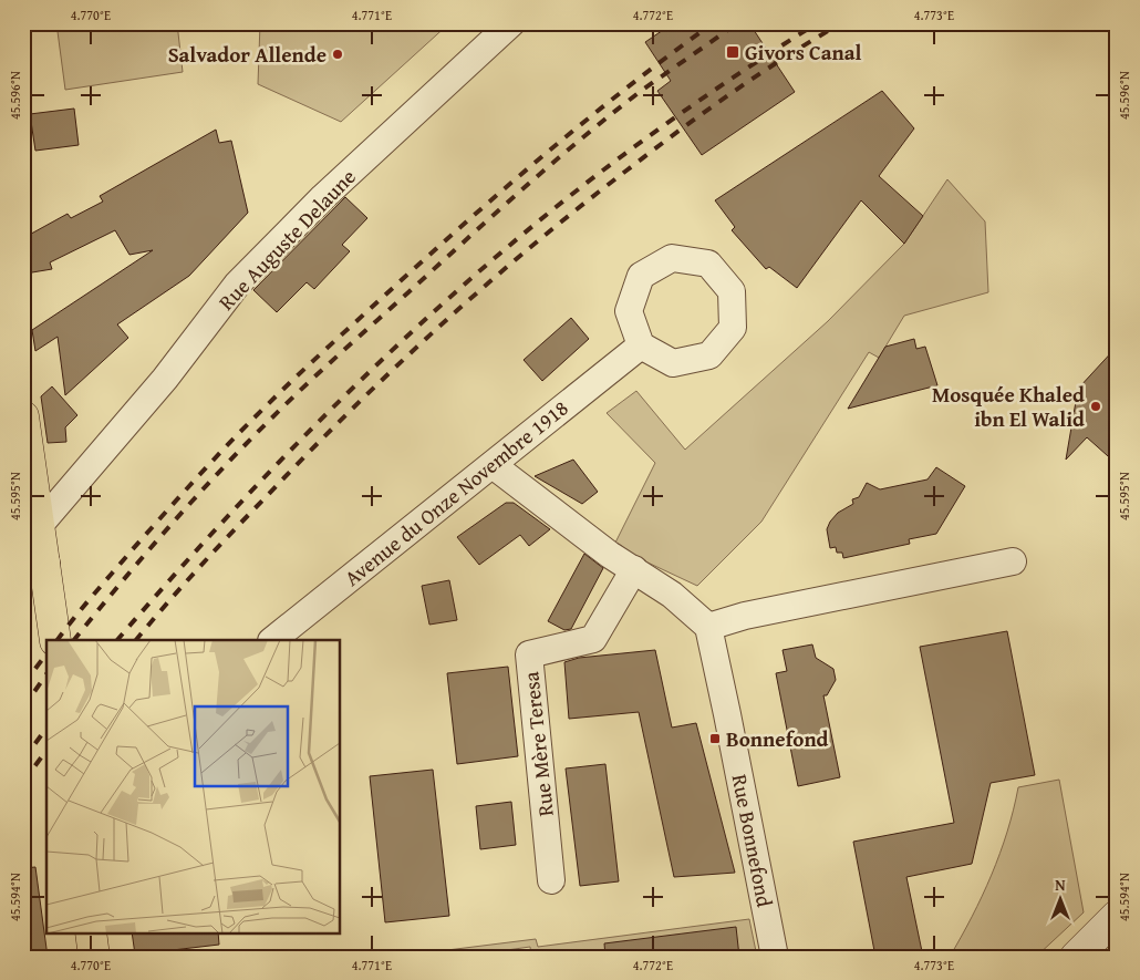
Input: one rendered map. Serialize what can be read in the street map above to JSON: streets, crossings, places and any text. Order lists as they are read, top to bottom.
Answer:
{
  "streets": {
    "street": [
      "Rue Auguste Delaune",
      "Avenue du Onze Novembre 1918",
      "Rue Mère Teresa",
      "Rue Bonnefond"
    ]
  },
  "places": {
    "transit": ["Givors Canal", "Bonnefond"],
    "other": ["Salvador Allende", "Mosquée Khaled ibn El Walid"]
  },
  "north": "top",
  "coordinates": [
    "4.770°E",
    "4.771°E",
    "4.772°E",
    "4.773°E",
    "45.596°N",
    "45.595°N",
    "45.594°N"
  ]
}
